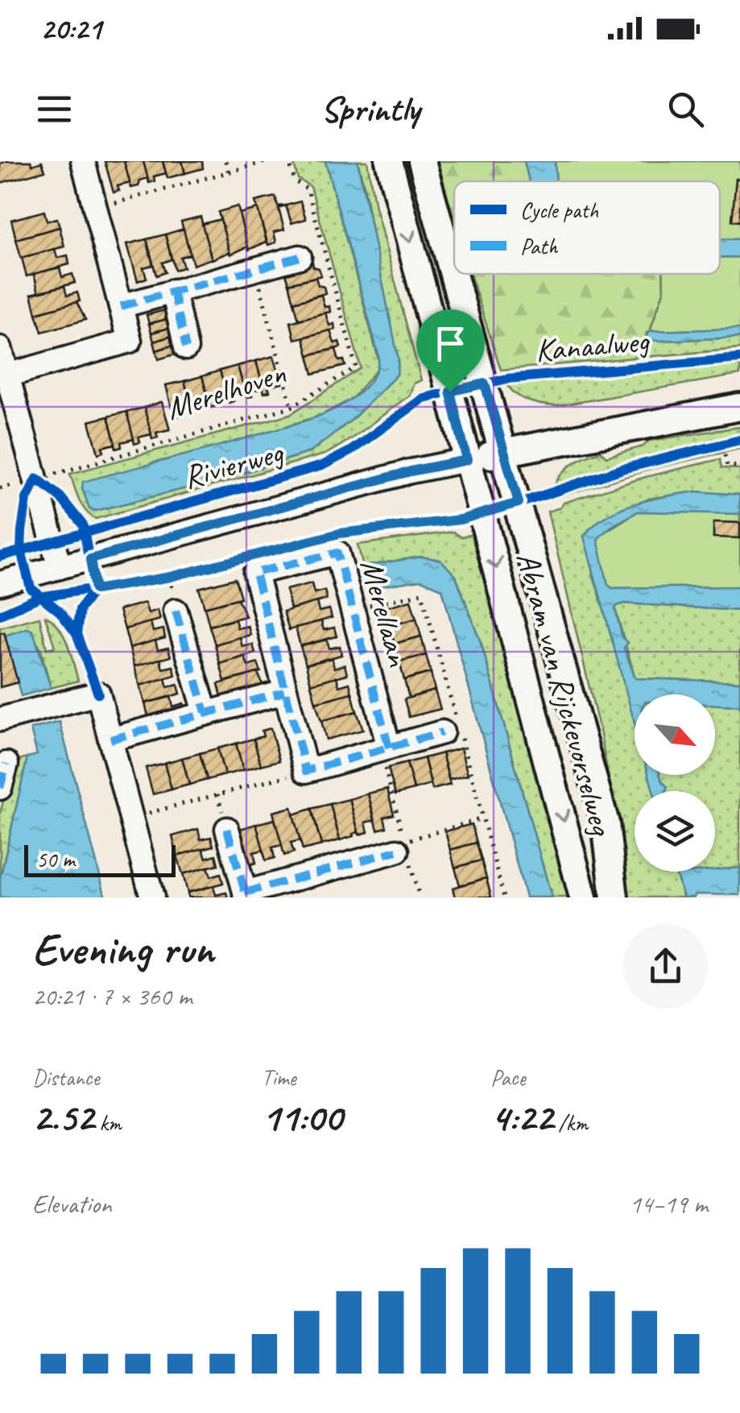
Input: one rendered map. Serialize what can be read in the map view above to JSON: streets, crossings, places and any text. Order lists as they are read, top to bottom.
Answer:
{
  "streets": {
    "main road": ["Abram van Rijckevorselweg"],
    "street": ["Merelhoven", "Rivierweg", "Merellaan"],
    "cycle path": ["Kanaalweg"]
  },
  "crossings": [
    ["Rivierweg", "Abram van Rijckevorselweg"]
  ],
  "legend": ["Cycle path", "Path"],
  "scale_bar": "50 m",
  "north": "bottom right",
  "page": {
    "status": "20:21",
    "header": "Sprintly",
    "scale": "50 m",
    "heading": ["Evening run", "20:21 · 7 × 360 m"],
    "stats": [
      ["Distance", "2.52 km"],
      ["Time", "11:00"],
      ["Pace", "4:22 /km"]
    ],
    "chart": ["Elevation", "14–19 m"]
  }
}
